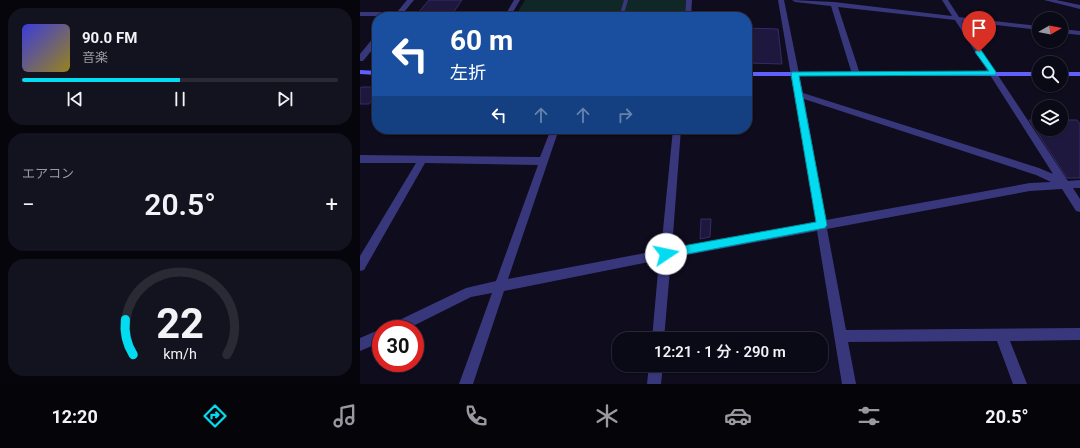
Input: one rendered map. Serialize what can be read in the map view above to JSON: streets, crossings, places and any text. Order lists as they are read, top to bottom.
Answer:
{
  "north": "right",
  "page": {
    "turn": ["60 m", "左折"],
    "song": ["90.0 FM", "音楽"],
    "tile": "エアコン",
    "heat": ["−", "20.5°", "+"],
    "limit": "30",
    "trip": "12:21 · 1 分 · 290 m",
    "tabs": ["12:20", "20.5°"],
    "gauge": ["22", "km/h"]
  }
}
